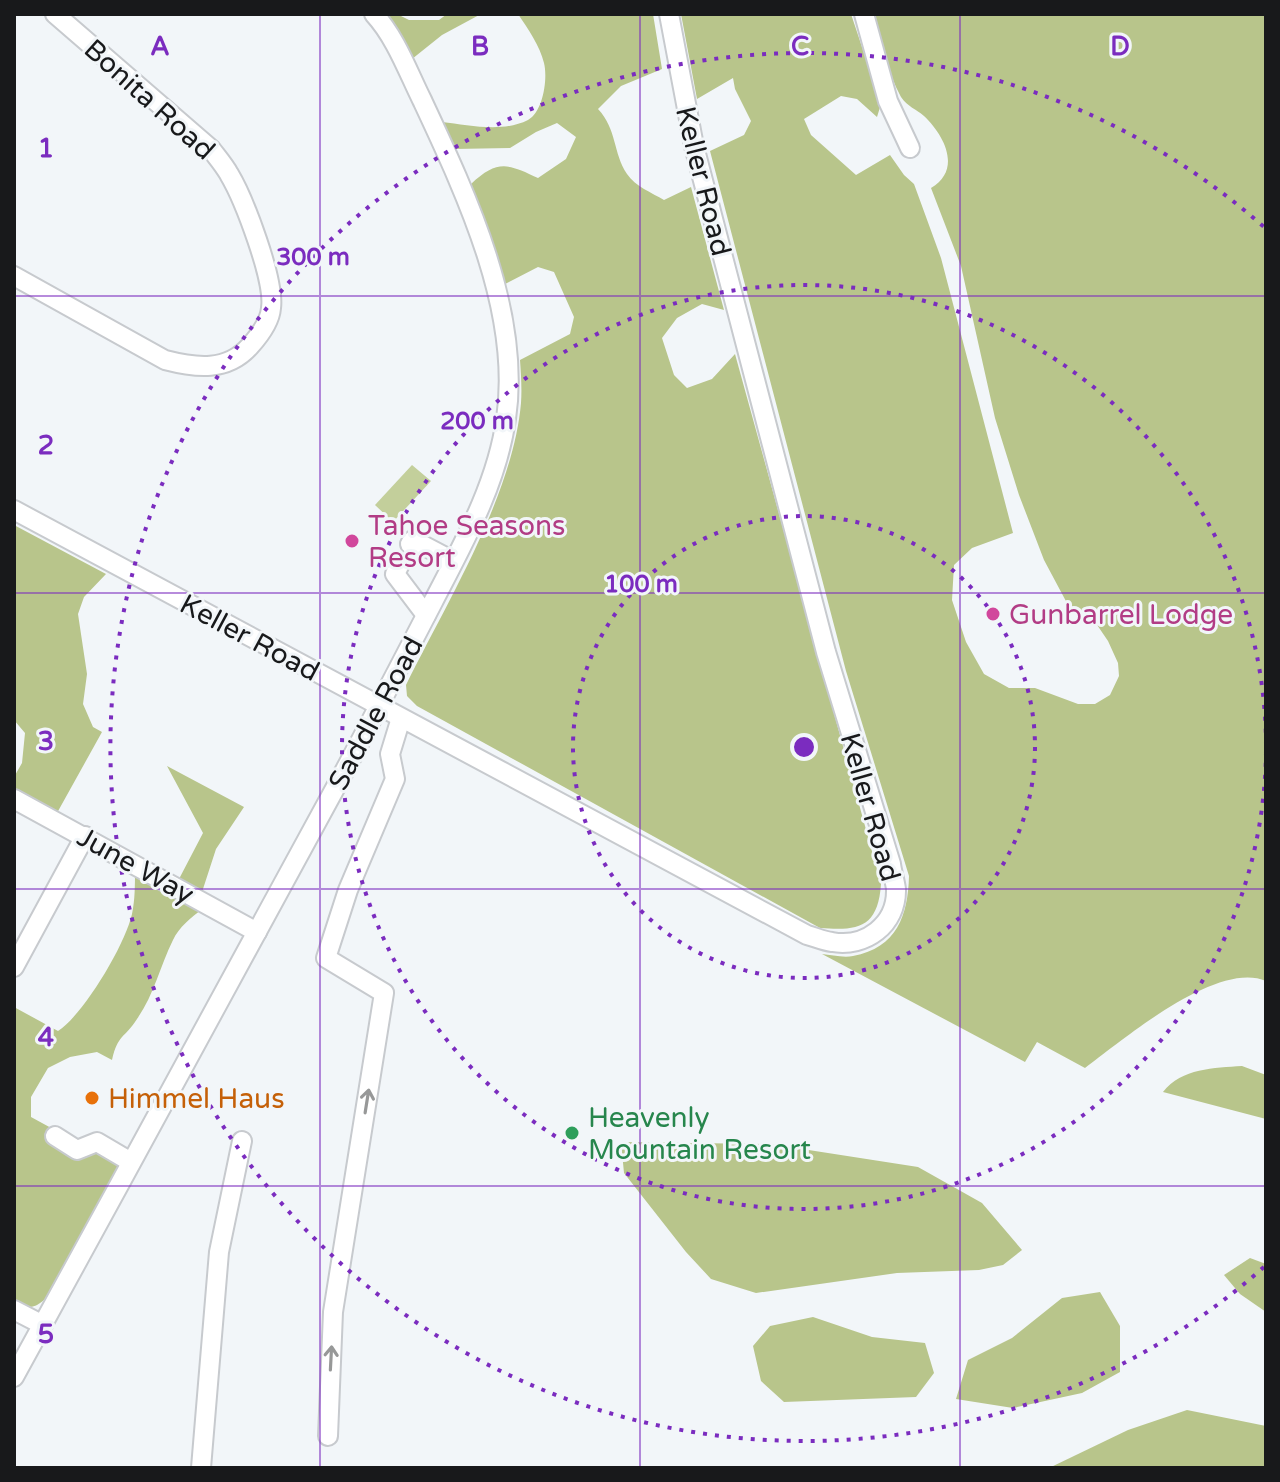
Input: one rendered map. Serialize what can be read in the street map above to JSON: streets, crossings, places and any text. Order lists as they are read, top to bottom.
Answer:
{
  "streets": {
    "street": [
      "Bonita Road",
      "Keller Road",
      "Saddle Road",
      "June Way"
    ]
  },
  "crossings": [
    ["Keller Road", "Saddle Road"],
    ["Saddle Road", "June Way"]
  ],
  "places": [
    "Tahoe Seasons Resort",
    "Gunbarrel Lodge",
    "Himmel Haus",
    "Heavenly Mountain Resort"
  ],
  "grid": {
    "columns": [
      "A",
      "B",
      "C",
      "D"
    ],
    "rows": [
      "1",
      "2",
      "3",
      "4",
      "5"
    ]
  },
  "rings": ["300 m", "200 m", "100 m"]
}
